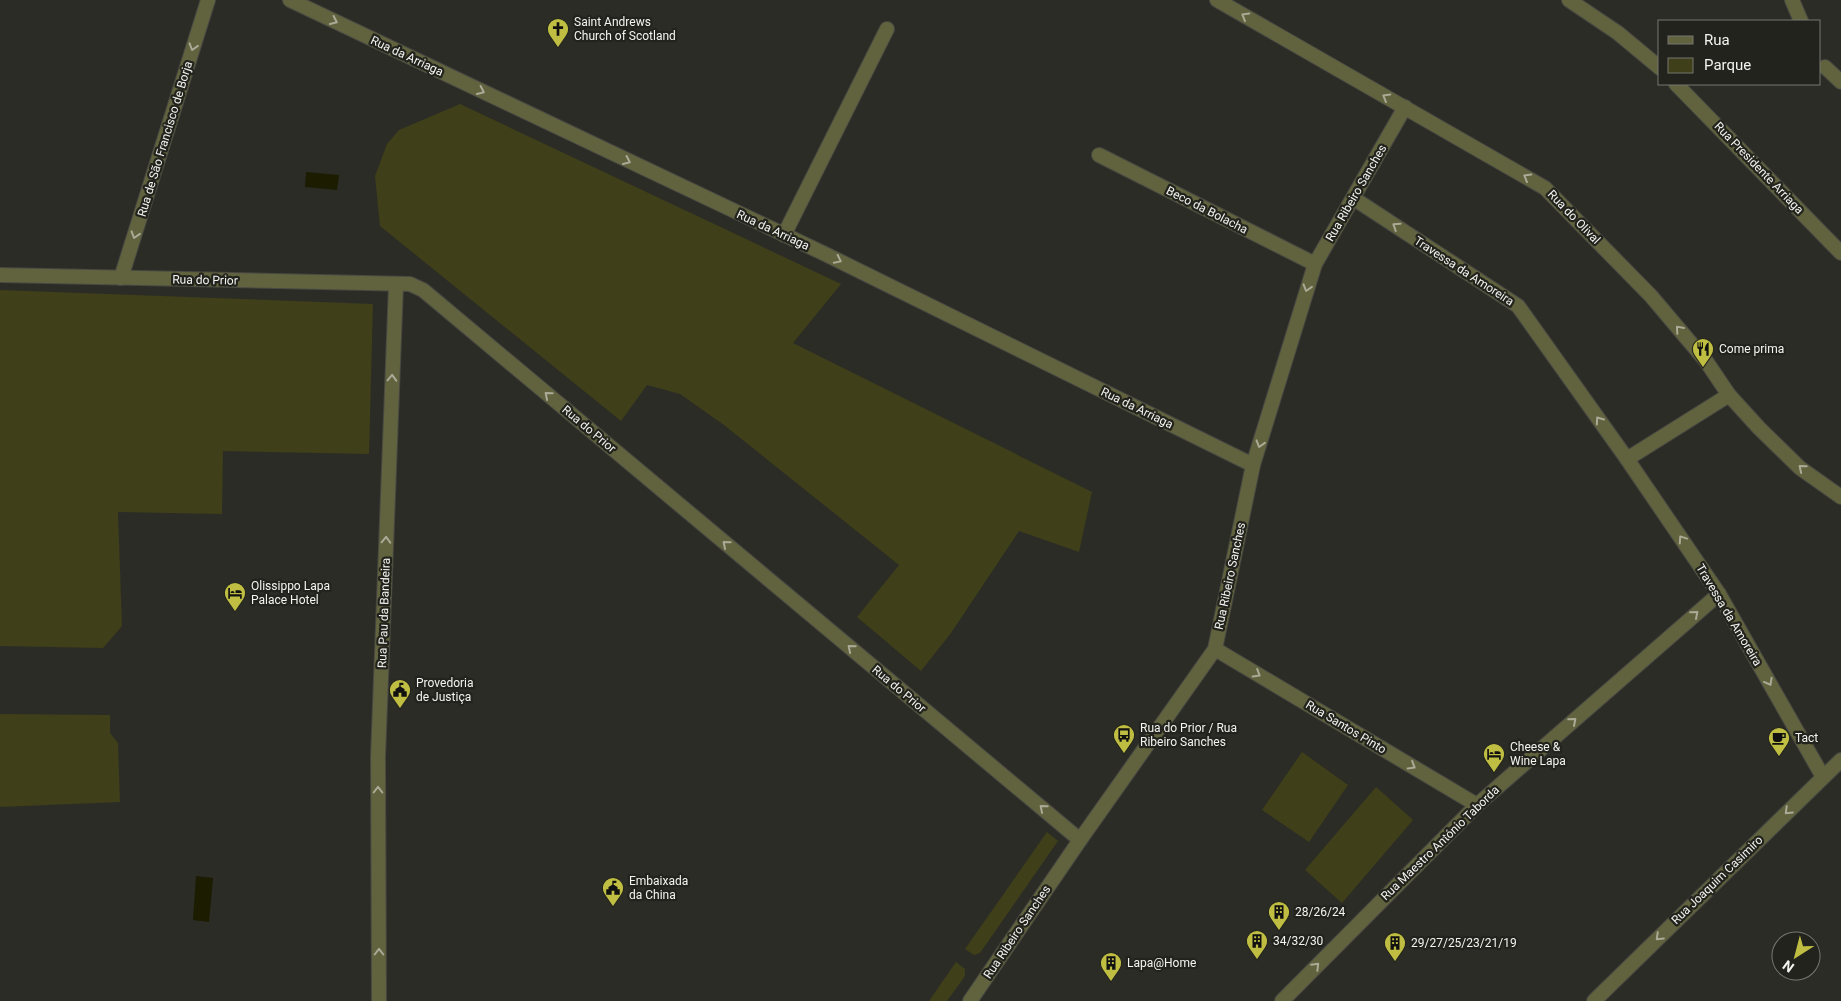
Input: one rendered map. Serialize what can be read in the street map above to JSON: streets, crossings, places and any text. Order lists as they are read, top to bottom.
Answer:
{
  "streets": {
    "street": [
      "Rua da Arriaga",
      "Rua de São Francisco de Borja",
      "Rua Presidente Arriaga",
      "Rua Ribeiro Sanches",
      "Beco da Bolacha",
      "Rua do Olival",
      "Travessa da Amoreira",
      "Rua do Prior",
      "Rua Pau da Bandeira",
      "Rua Santos Pinto",
      "Rua Maestro António Taborda",
      "Rua Joaquim Casimiro"
    ]
  },
  "crossings": [
    ["Rua da Arriaga", "Rua Ribeiro Sanches"],
    ["Rua de São Francisco de Borja", "Rua do Prior"],
    ["Rua Ribeiro Sanches", "Beco da Bolacha"],
    ["Rua Ribeiro Sanches", "Rua do Olival"],
    ["Rua Ribeiro Sanches", "Travessa da Amoreira"],
    ["Rua Ribeiro Sanches", "Rua do Prior"],
    ["Rua Ribeiro Sanches", "Rua Santos Pinto"],
    ["Travessa da Amoreira", "Rua Maestro António Taborda"],
    ["Travessa da Amoreira", "Rua Joaquim Casimiro"],
    ["Rua do Prior", "Rua Pau da Bandeira"],
    ["Rua Santos Pinto", "Rua Maestro António Taborda"]
  ],
  "one_way": [
    "Rua da Arriaga",
    "Rua de São Francisco de Borja",
    "Rua do Olival",
    "Rua do Prior",
    "Rua Pau da Bandeira",
    "Rua Santos Pinto",
    "Rua Maestro António Taborda",
    "Rua Joaquim Casimiro"
  ],
  "places": {
    "church": ["Saint Andrews Church of Scotland"],
    "restaurant": ["Come prima"],
    "hotel": ["Olissippo Lapa Palace Hotel", "Cheese & Wine Lapa"],
    "public building": ["Provedoria de Justiça", "Embaixada da China"],
    "bus stop": ["Rua do Prior / Rua Ribeiro Sanches"],
    "cafe": ["Tact"],
    "building": [
      "28/26/24",
      "34/32/30",
      "29/27/25/23/21/19",
      "Lapa@Home"
    ]
  },
  "legend": ["Rua", "Parque"],
  "north": "bottom left"
}
